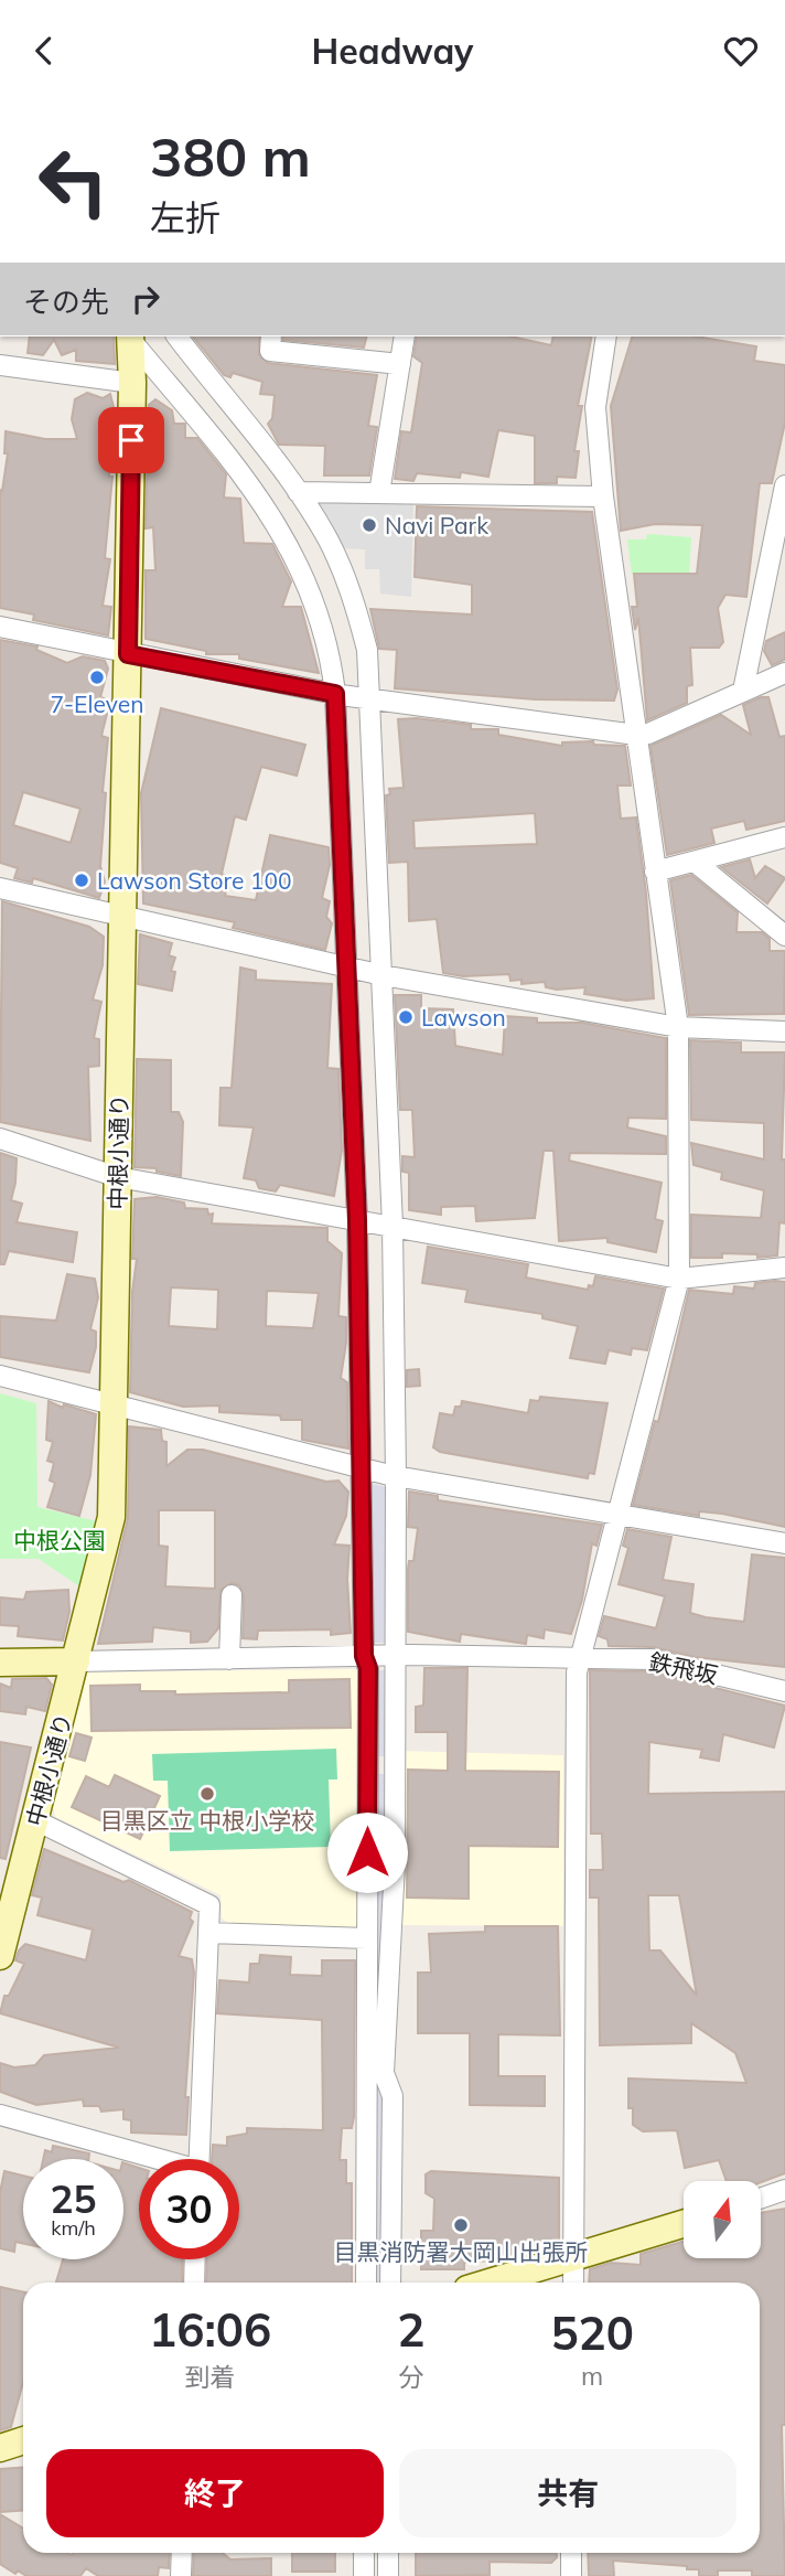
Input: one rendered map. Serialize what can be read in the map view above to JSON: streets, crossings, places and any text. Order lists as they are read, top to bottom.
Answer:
{
  "streets": {
    "street": ["中根小通り", "鉄飛坂"]
  },
  "crossings": [
    ["中根小通り", "鉄飛坂"]
  ],
  "parks": ["中根公園"],
  "places": [
    "Navi Park",
    "7-Eleven",
    "Lawson Store 100",
    "Lawson",
    "目黒区立 中根小学校",
    "目黒消防署大岡山出張所"
  ],
  "north": "top",
  "page": {
    "header": "Headway",
    "turn": ["380 m", "左折"],
    "then": "その先",
    "speed": "25 km/h",
    "limit": "30",
    "eta": [
      "16:06",
      "到着",
      "2",
      "分",
      "520",
      "m"
    ],
    "buttons": ["終了", "共有"]
  }
}
